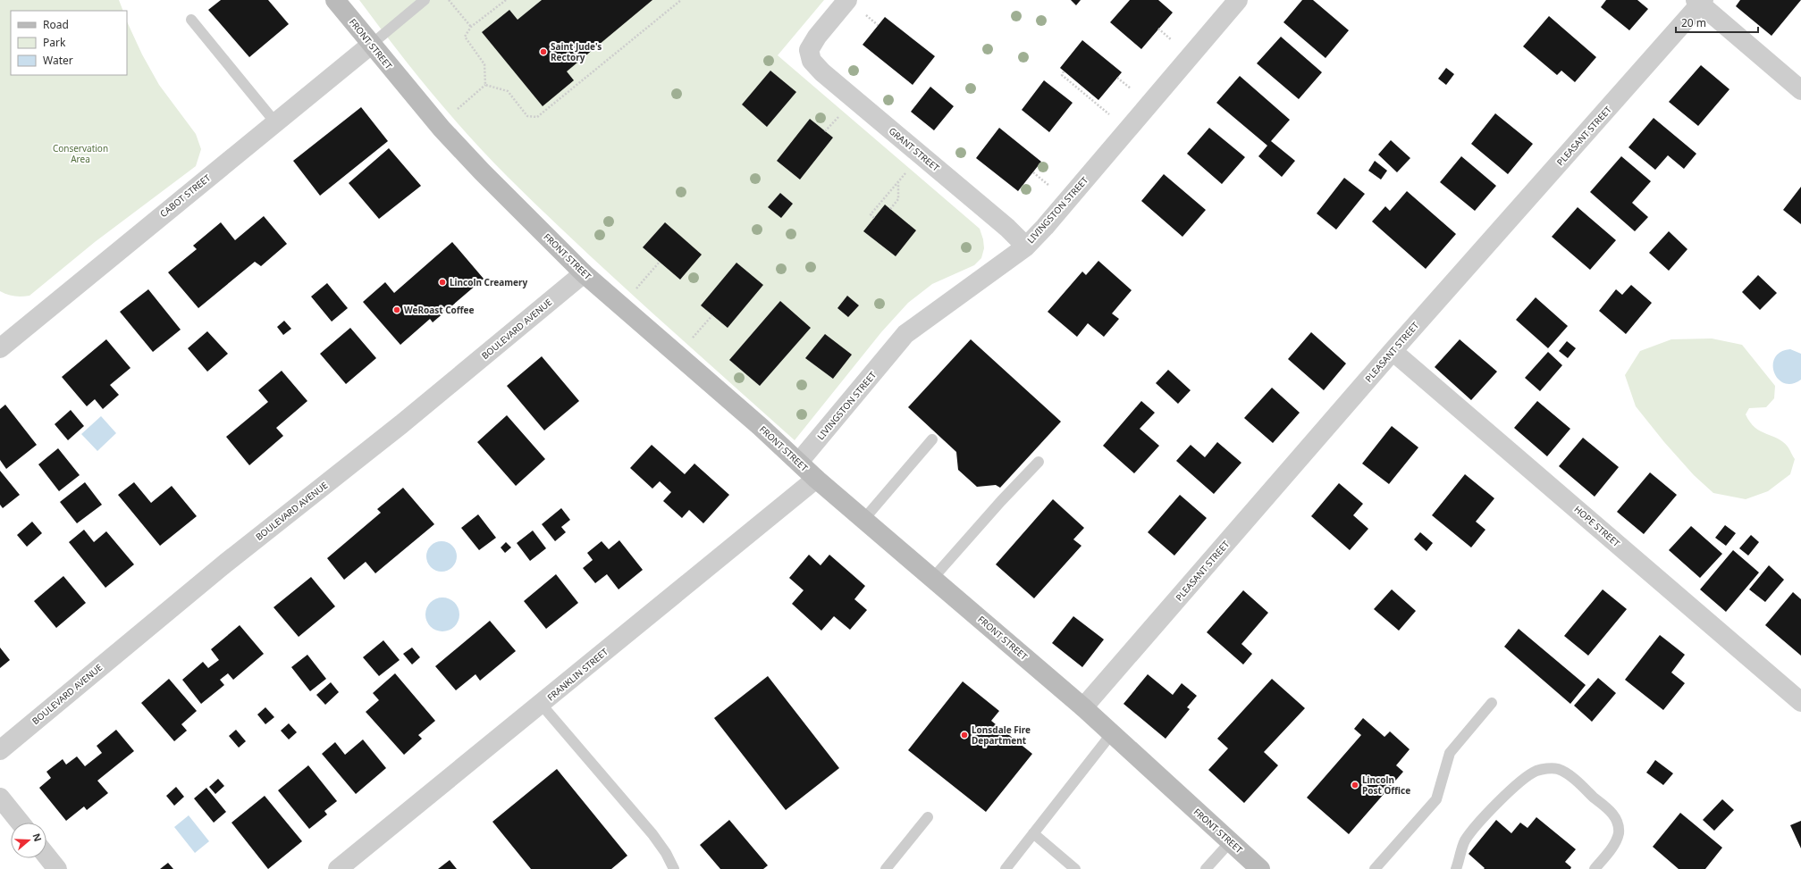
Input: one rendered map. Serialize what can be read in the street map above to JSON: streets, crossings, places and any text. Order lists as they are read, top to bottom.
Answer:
{
  "streets": {
    "main road": ["FRONT STREET"],
    "street": [
      "PLEASANT STREET",
      "GRANT STREET",
      "CABOT STREET",
      "LIVINGSTON STREET",
      "BOULEVARD AVENUE",
      "HOPE STREET",
      "FRANKLIN STREET"
    ]
  },
  "crossings": [
    ["FRONT STREET", "PLEASANT STREET"],
    ["FRONT STREET", "CABOT STREET"],
    ["FRONT STREET", "LIVINGSTON STREET"],
    ["FRONT STREET", "BOULEVARD AVENUE"],
    ["FRONT STREET", "FRANKLIN STREET"],
    ["PLEASANT STREET", "HOPE STREET"],
    ["GRANT STREET", "LIVINGSTON STREET"]
  ],
  "parks": ["Conservation Area"],
  "places": [
    "Saint Jude's Rectory",
    "Lincoln Creamery",
    "WeRoast Coffee",
    "Lonsdale Fire Department",
    "Lincoln Post Office"
  ],
  "legend": ["Road", "Park", "Water"],
  "scale_bar": "20 m",
  "north": "right"
}
